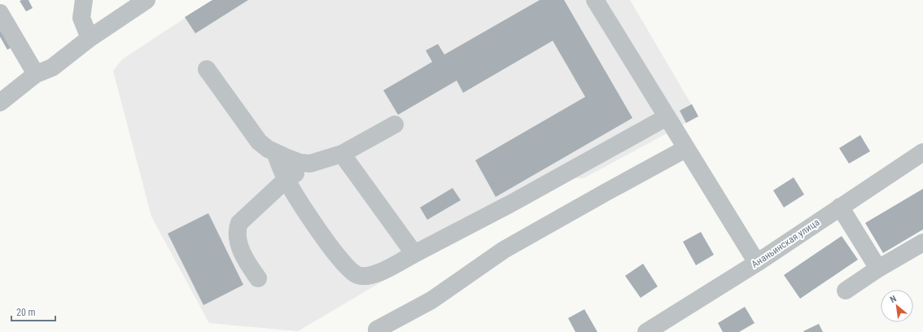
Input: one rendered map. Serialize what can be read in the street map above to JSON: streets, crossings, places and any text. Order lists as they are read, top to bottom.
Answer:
{
  "streets": {
    "street": ["Ананьинская улица"]
  },
  "scale_bar": "20 m",
  "north": "top left"
}
